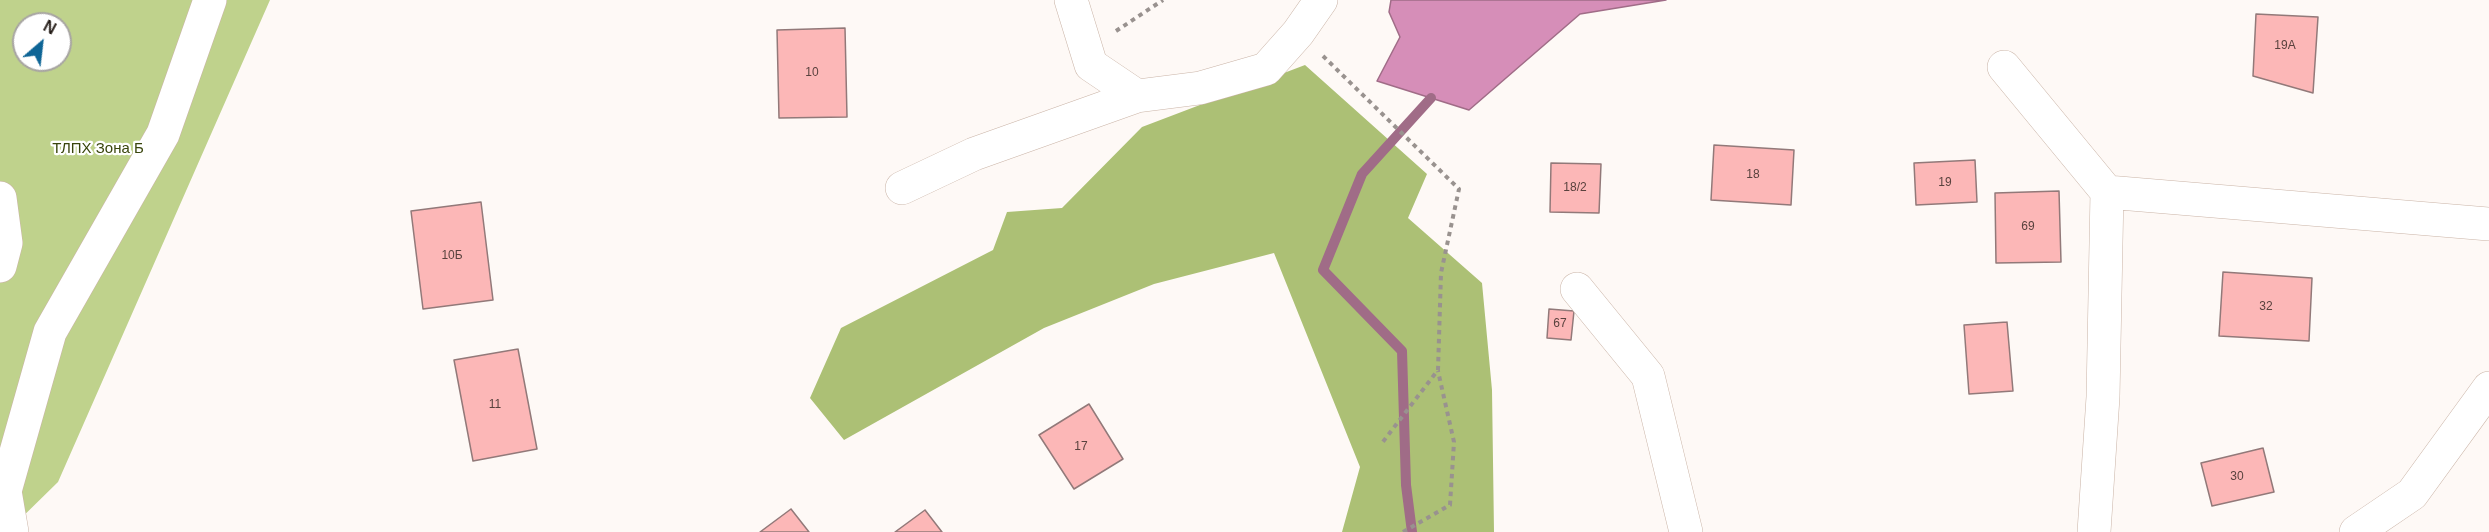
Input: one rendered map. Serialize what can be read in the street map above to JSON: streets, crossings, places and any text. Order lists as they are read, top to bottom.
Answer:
{
  "parks": ["ТЛПХ Зона Б"],
  "house_numbers": [
    "19А",
    "10",
    "18",
    "19",
    "18/2",
    "69",
    "10Б",
    "32",
    "67",
    "11",
    "17",
    "30"
  ],
  "north": "top right"
}
